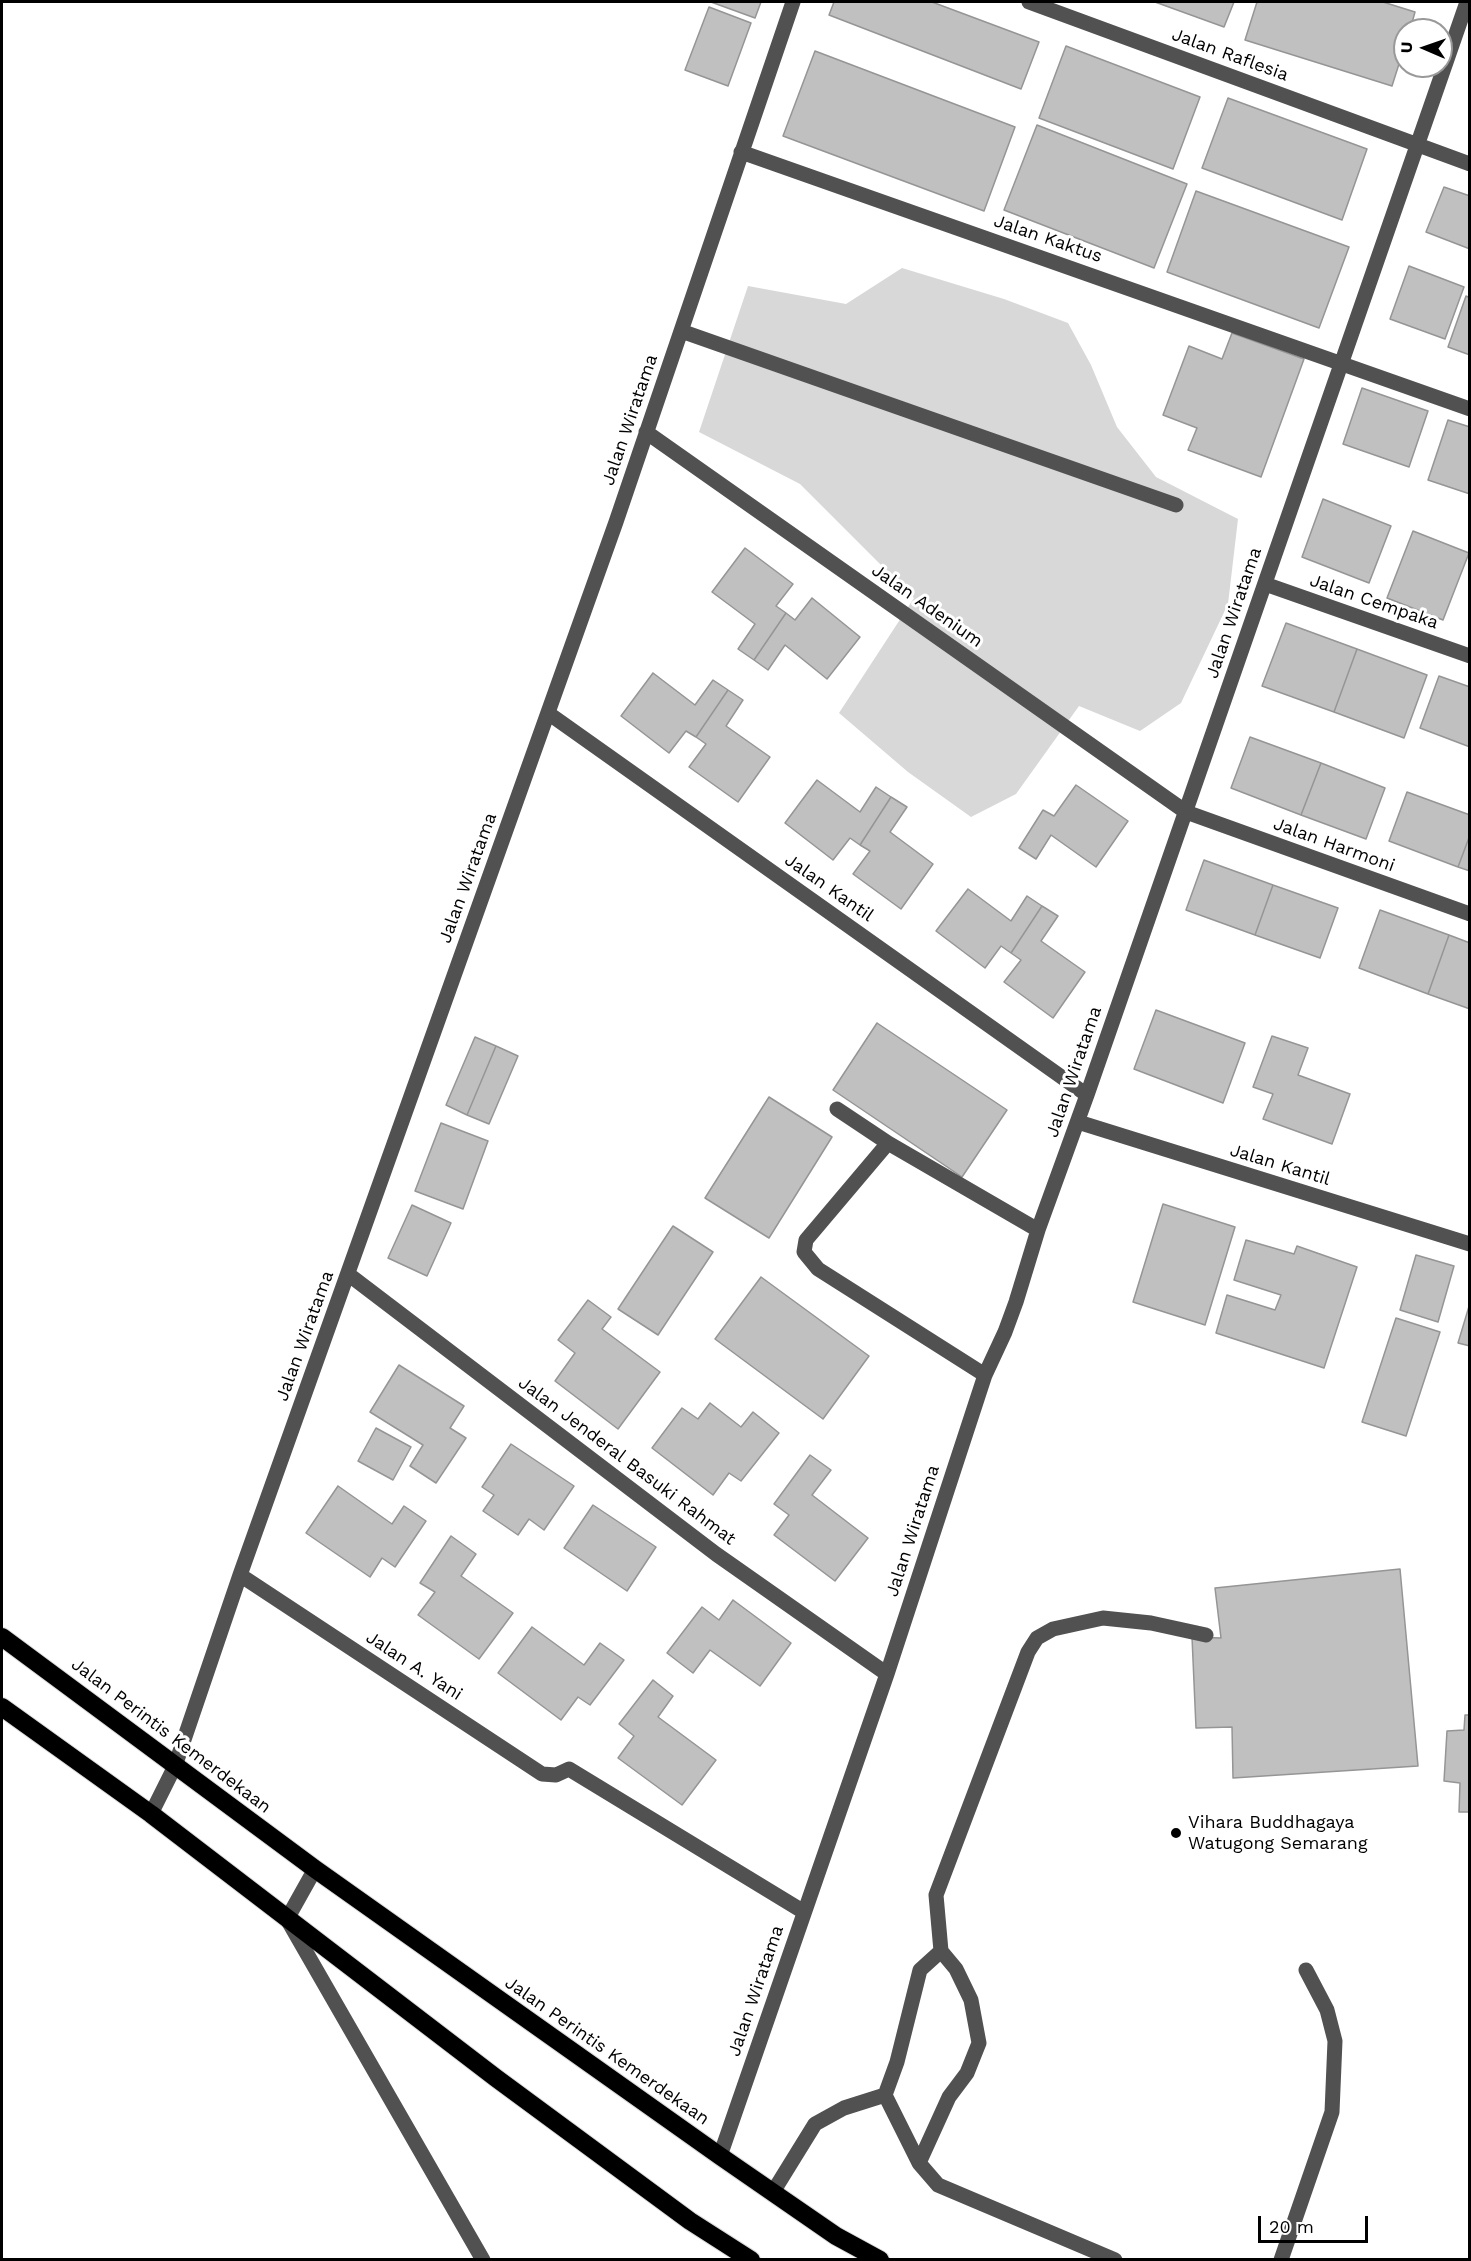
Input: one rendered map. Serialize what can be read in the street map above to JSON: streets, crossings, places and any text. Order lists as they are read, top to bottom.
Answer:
{
  "streets": {
    "highway": ["Jalan Perintis Kemerdekaan"],
    "street": [
      "Jalan Raflesia",
      "Jalan Kaktus",
      "Jalan Wiratama",
      "Jalan Cempaka",
      "Jalan Adenium",
      "Jalan Harmoni",
      "Jalan Kantil",
      "Jalan Jenderal Basuki Rahmat",
      "Jalan A. Yani"
    ]
  },
  "crossings": [
    ["Jalan Raflesia", "Jalan Wiratama"],
    ["Jalan Kaktus", "Jalan Wiratama"],
    ["Jalan Wiratama", "Jalan Cempaka"],
    ["Jalan Wiratama", "Jalan Adenium"],
    ["Jalan Wiratama", "Jalan Harmoni"],
    ["Jalan Wiratama", "Jalan Kantil"],
    ["Jalan Wiratama", "Jalan Jenderal Basuki Rahmat"],
    ["Jalan Wiratama", "Jalan A. Yani"],
    ["Jalan Wiratama", "Jalan Perintis Kemerdekaan"],
    ["Jalan Adenium", "Jalan Harmoni"]
  ],
  "places": ["Vihara Buddhagaya Watugong Semarang"],
  "scale_bar": "20 m",
  "north": "left"
}
